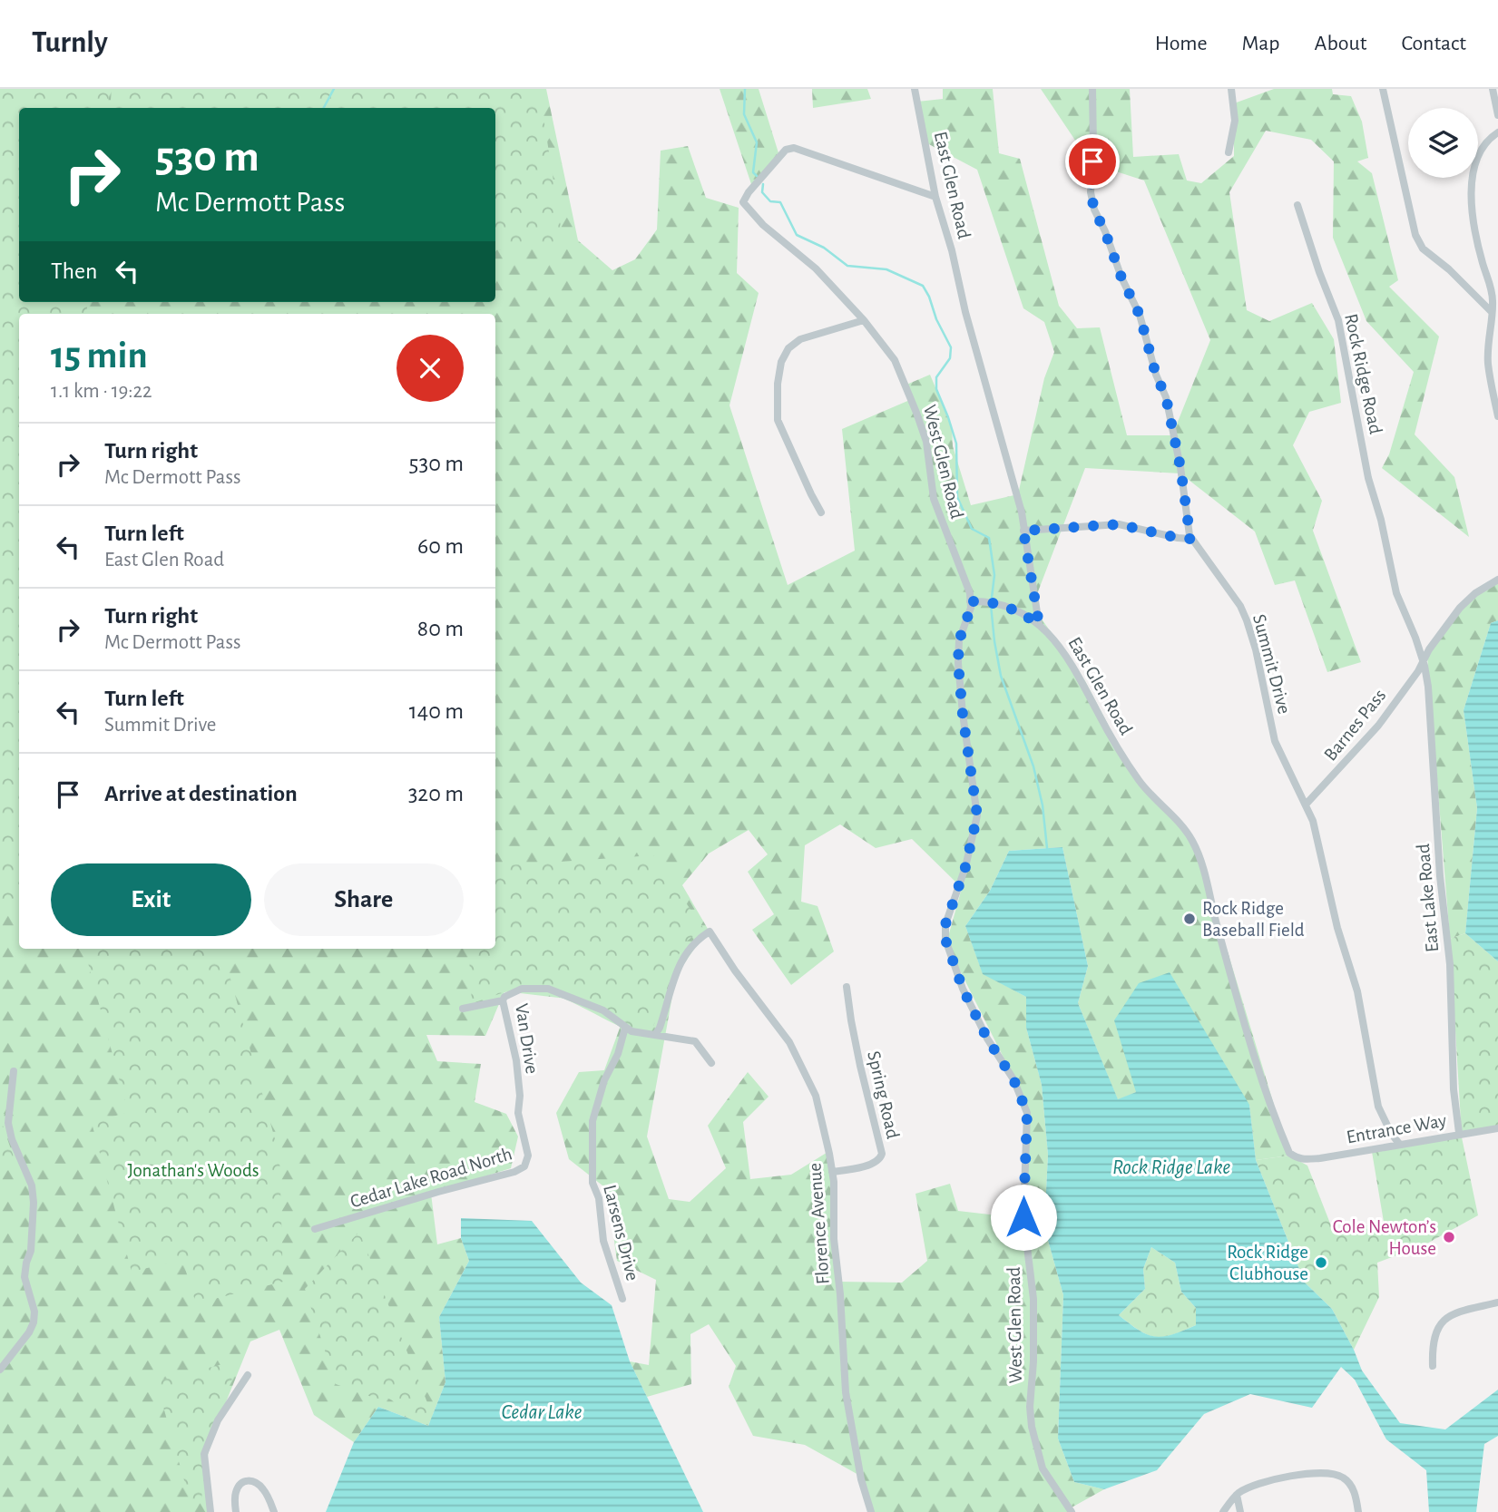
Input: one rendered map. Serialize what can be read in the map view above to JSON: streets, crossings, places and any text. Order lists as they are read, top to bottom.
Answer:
{
  "streets": {
    "street": [
      "East Glen Road",
      "Rock Ridge Road",
      "West Glen Road",
      "Summit Drive",
      "Barnes Pass",
      "East Lake Road",
      "Van Drive",
      "Spring Road",
      "Entrance Way",
      "Cedar Lake Road North",
      "Florence Avenue",
      "Larsens Drive"
    ]
  },
  "crossings": [
    ["East Glen Road", "West Glen Road"],
    ["East Glen Road", "Entrance Way"],
    ["Rock Ridge Road", "Barnes Pass"],
    ["Rock Ridge Road", "East Lake Road"],
    ["Summit Drive", "Barnes Pass"],
    ["Summit Drive", "Entrance Way"],
    ["Barnes Pass", "East Lake Road"],
    ["East Lake Road", "Entrance Way"],
    ["Van Drive", "Cedar Lake Road North"],
    ["Van Drive", "Florence Avenue"],
    ["Van Drive", "Larsens Drive"],
    ["Spring Road", "Florence Avenue"]
  ],
  "water": ["Rock Ridge Lake", "Cedar Lake"],
  "parks": ["Jonathan's Woods"],
  "places": ["Rock Ridge Baseball Field", "Cole Newton’s House", "Rock Ridge Clubhouse"],
  "page": {
    "header": "Turnly",
    "nav": [
      "Home",
      "Map",
      "About",
      "Contact"
    ],
    "turn": ["530 m", "Mc Dermott Pass"],
    "then": "Then",
    "heading": ["15 min", "1.1 km · 19:22"],
    "list": [
      {
        "name": "Turn right",
        "note": "Mc Dermott Pass",
        "value": "530 m"
      },
      {
        "name": "Turn left",
        "note": "East Glen Road",
        "value": "60 m"
      },
      {
        "name": "Turn right",
        "note": "Mc Dermott Pass",
        "value": "80 m"
      },
      {
        "name": "Turn left",
        "note": "Summit Drive",
        "value": "140 m"
      },
      {
        "name": "Arrive at destination",
        "value": "320 m"
      }
    ],
    "buttons": ["Exit", "Share"]
  }
}
